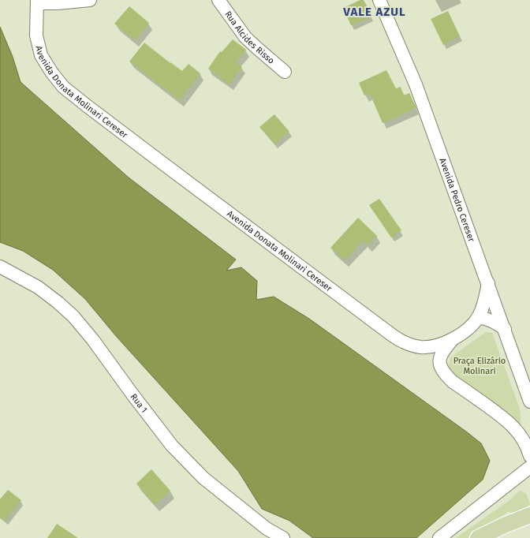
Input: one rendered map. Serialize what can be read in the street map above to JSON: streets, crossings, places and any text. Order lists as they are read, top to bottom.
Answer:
{
  "streets": {
    "street": [
      "Rua Alcides Risso",
      "Avenida Donata Molinari Cereser",
      "Avenida Pedro Cereser",
      "Rua 1"
    ]
  },
  "districts": ["VALE AZUL"],
  "parks": ["Praça Elizário Molinari"]
}
